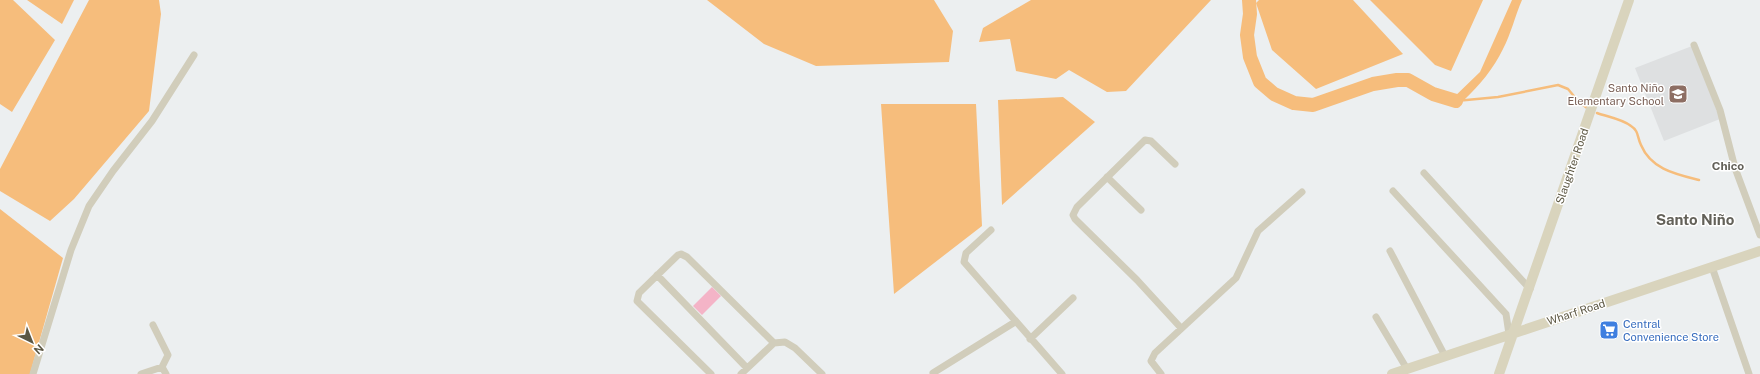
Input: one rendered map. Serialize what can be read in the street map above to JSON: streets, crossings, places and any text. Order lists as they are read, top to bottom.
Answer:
{
  "streets": {
    "street": ["Slaughter Road", "Wharf Road"]
  },
  "crossings": [
    ["Slaughter Road", "Wharf Road"]
  ],
  "districts": ["Chico", "Santo Niño"],
  "places": {
    "school or university": ["Santo Niño Elementary School"],
    "supermarket": ["Central Convenience Store"]
  },
  "north": "bottom right"
}
